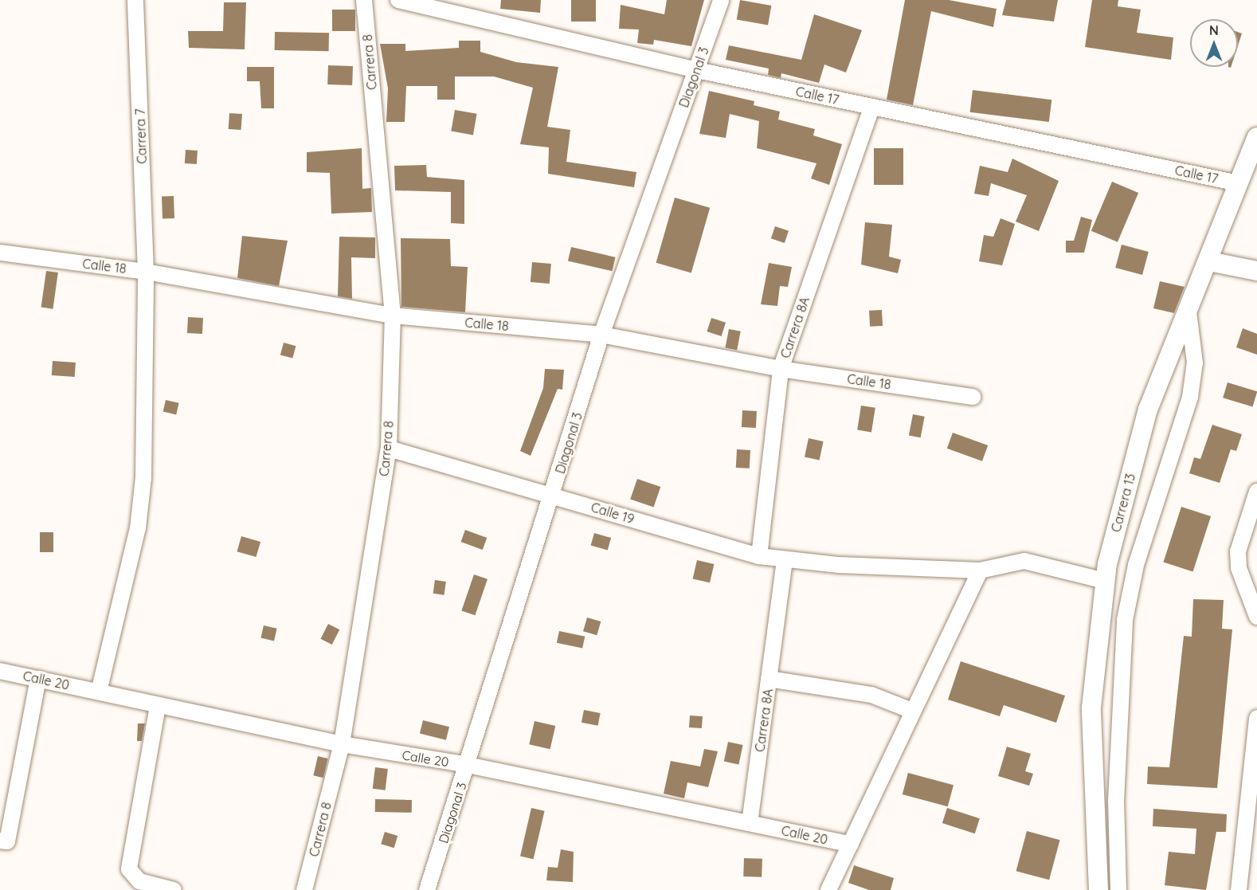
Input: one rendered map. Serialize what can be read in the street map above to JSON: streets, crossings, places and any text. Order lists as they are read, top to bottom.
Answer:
{
  "streets": {
    "street": [
      "Carrera 8",
      "Diagonal 3",
      "Calle 17",
      "Carrera 7",
      "Calle 18",
      "Carrera 8A",
      "Carrera 13",
      "Calle 19",
      "Calle 20"
    ]
  },
  "crossings": [
    ["Carrera 8", "Calle 18"],
    ["Carrera 8", "Calle 19"],
    ["Carrera 8", "Calle 20"],
    ["Diagonal 3", "Calle 17"],
    ["Diagonal 3", "Calle 18"],
    ["Diagonal 3", "Calle 19"],
    ["Diagonal 3", "Calle 20"],
    ["Calle 17", "Carrera 8A"],
    ["Calle 17", "Carrera 13"],
    ["Carrera 7", "Calle 18"],
    ["Carrera 7", "Calle 20"],
    ["Calle 18", "Carrera 8A"],
    ["Carrera 8A", "Calle 19"],
    ["Carrera 8A", "Calle 20"],
    ["Carrera 13", "Calle 19"]
  ],
  "north": "top"
}
